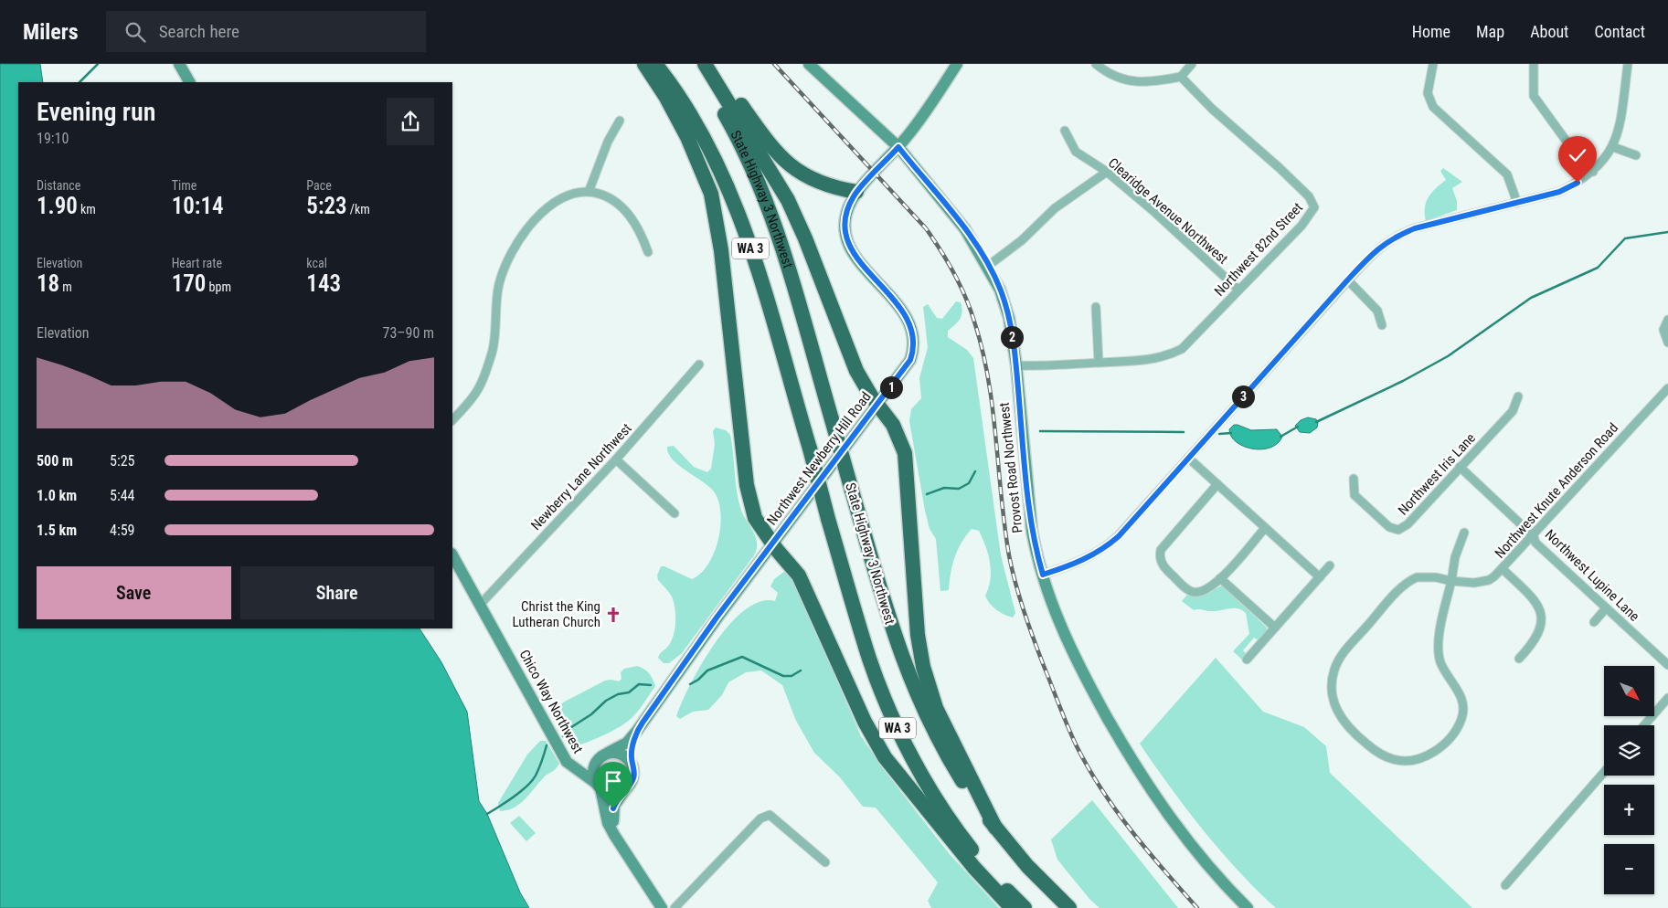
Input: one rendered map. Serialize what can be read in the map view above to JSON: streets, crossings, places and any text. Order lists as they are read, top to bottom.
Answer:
{
  "streets": {
    "highway": ["State Highway 3 Northwest", "WA 3"],
    "main road": ["Northwest Newberry Hill Road", "Provost Road Northwest", "Chico Way Northwest"],
    "street": [
      "Clearidge Avenue Northwest",
      "Northwest 82nd Street",
      "Northwest Iris Lane",
      "Newberry Lane Northwest",
      "Northwest Knute Anderson Road",
      "Northwest Lupine Lane"
    ]
  },
  "crossings": [
    ["Clearidge Avenue Northwest", "Northwest 82nd Street"],
    ["Northwest 82nd Street", "Provost Road Northwest"],
    ["Northwest Newberry Hill Road", "Provost Road Northwest"],
    ["Northwest Newberry Hill Road", "Chico Way Northwest"],
    ["Northwest Iris Lane", "Northwest Lupine Lane"],
    ["Newberry Lane Northwest", "Chico Way Northwest"],
    ["Northwest Knute Anderson Road", "Northwest Lupine Lane"]
  ],
  "places": {
    "church": ["Christ the King Lutheran Church"]
  },
  "north": "bottom right",
  "page": {
    "header": "Milers",
    "search": "Search here",
    "nav": [
      "Home",
      "Map",
      "About",
      "Contact"
    ],
    "heading": ["Evening run", "19:10"],
    "stats": [
      ["Distance", "1.90 km"],
      ["Time", "10:14"],
      ["Pace", "5:23 /km"],
      ["Elevation", "18 m"],
      ["Heart rate", "170 bpm"],
      ["kcal", "143"]
    ],
    "chart": ["Elevation", "73–90 m"],
    "pins": ["2", "1", "3"],
    "list": [
      {
        "name": "500 m",
        "note": "5:25"
      },
      {
        "name": "1.0 km",
        "note": "5:44"
      },
      {
        "name": "1.5 km",
        "note": "4:59"
      }
    ],
    "buttons": ["Save", "Share"],
    "map_buttons": ["+", "−"]
  }
}
